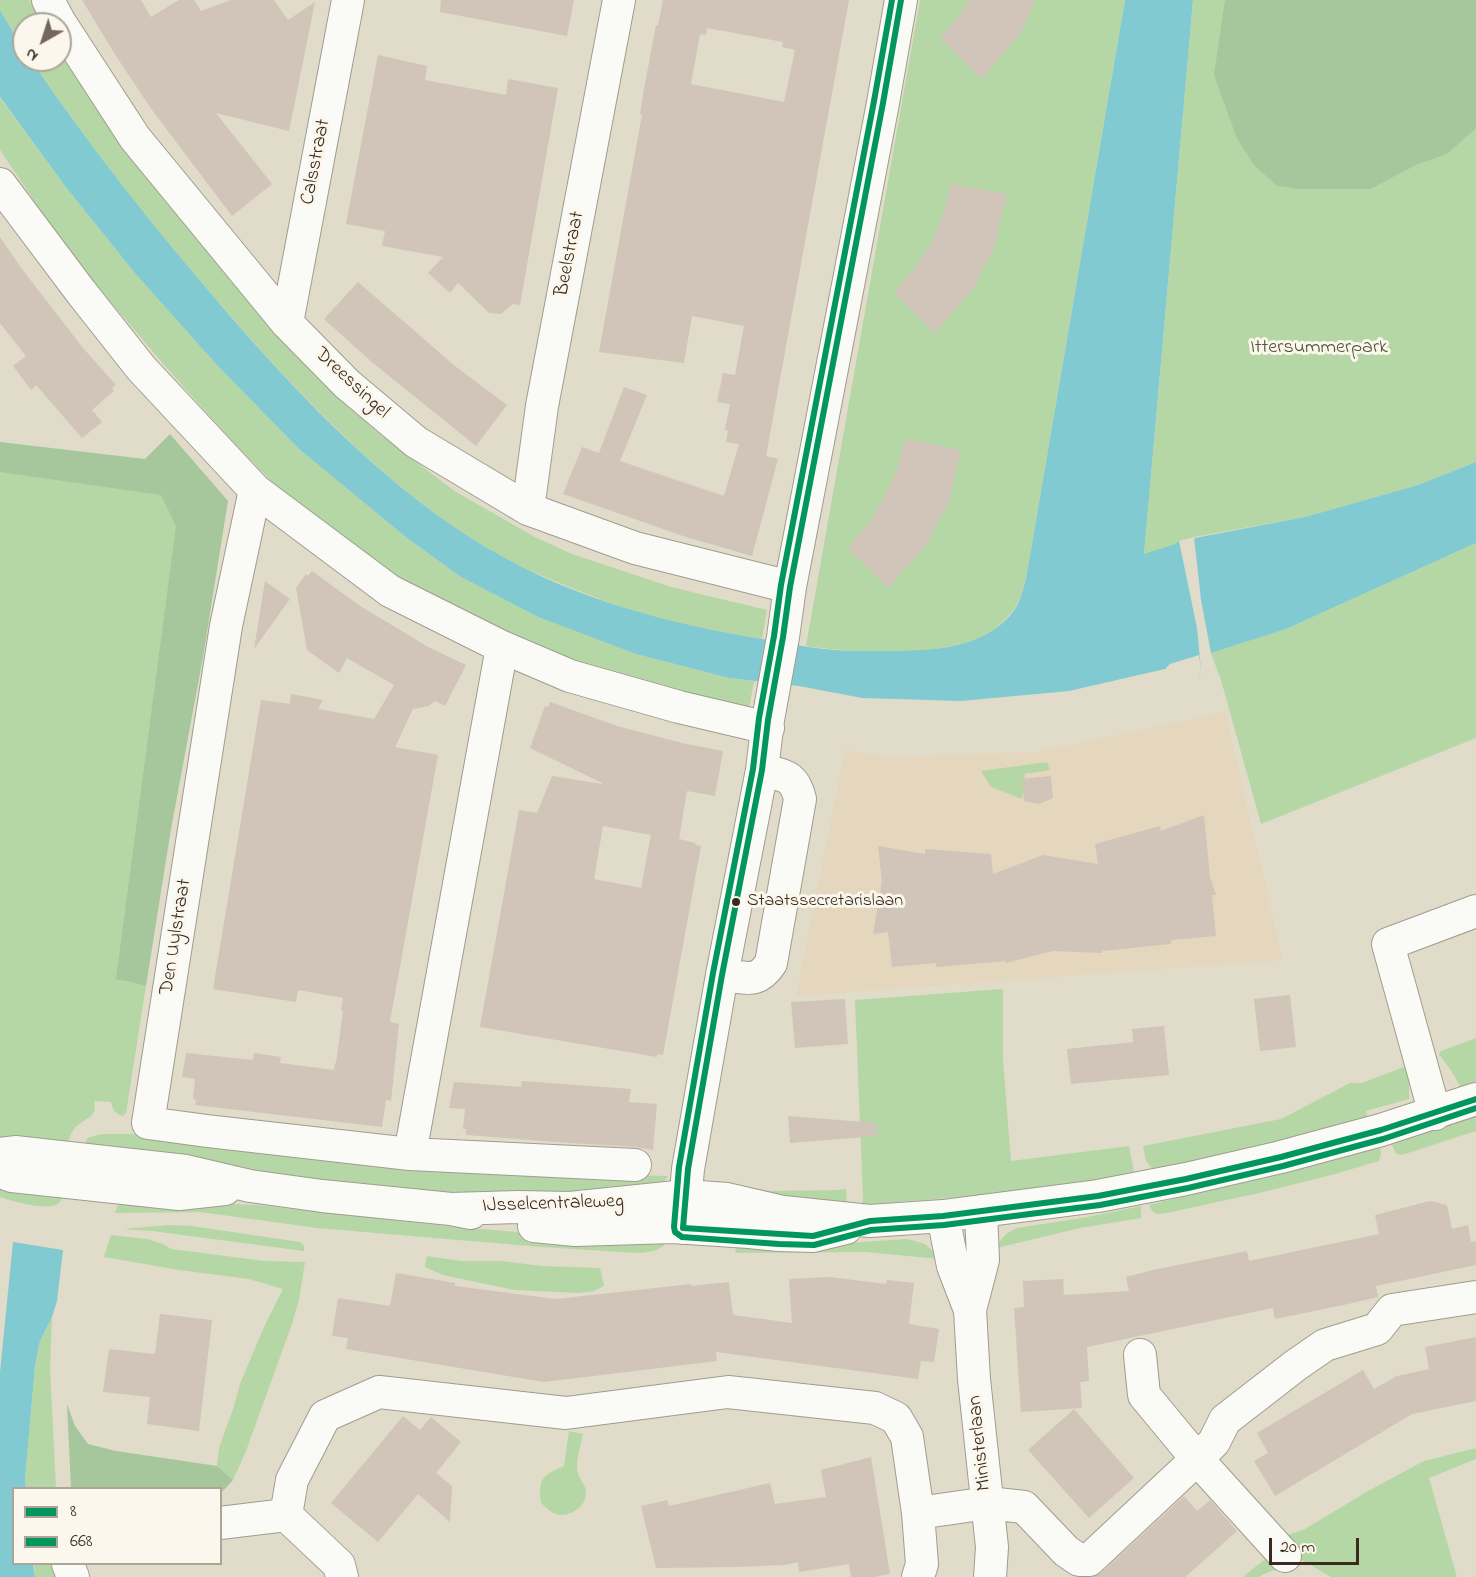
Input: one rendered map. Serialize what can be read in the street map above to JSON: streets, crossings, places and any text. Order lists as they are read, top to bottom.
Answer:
{
  "streets": {
    "street": [
      "Calsstraat",
      "Beelstraat",
      "Dreessingel",
      "Den Uylstraat",
      "IJsselcentraleweg",
      "Ministerlaan"
    ]
  },
  "crossings": [
    ["Calsstraat", "Dreessingel"],
    ["Beelstraat", "Dreessingel"],
    ["IJsselcentraleweg", "Ministerlaan"]
  ],
  "parks": ["Ittersummerpark"],
  "places": ["Staatssecretarislaan"],
  "lines": ["transit line 8", "transit line 668"],
  "legend": ["8", "668"],
  "scale_bar": "20 m",
  "north": "bottom left"
}
